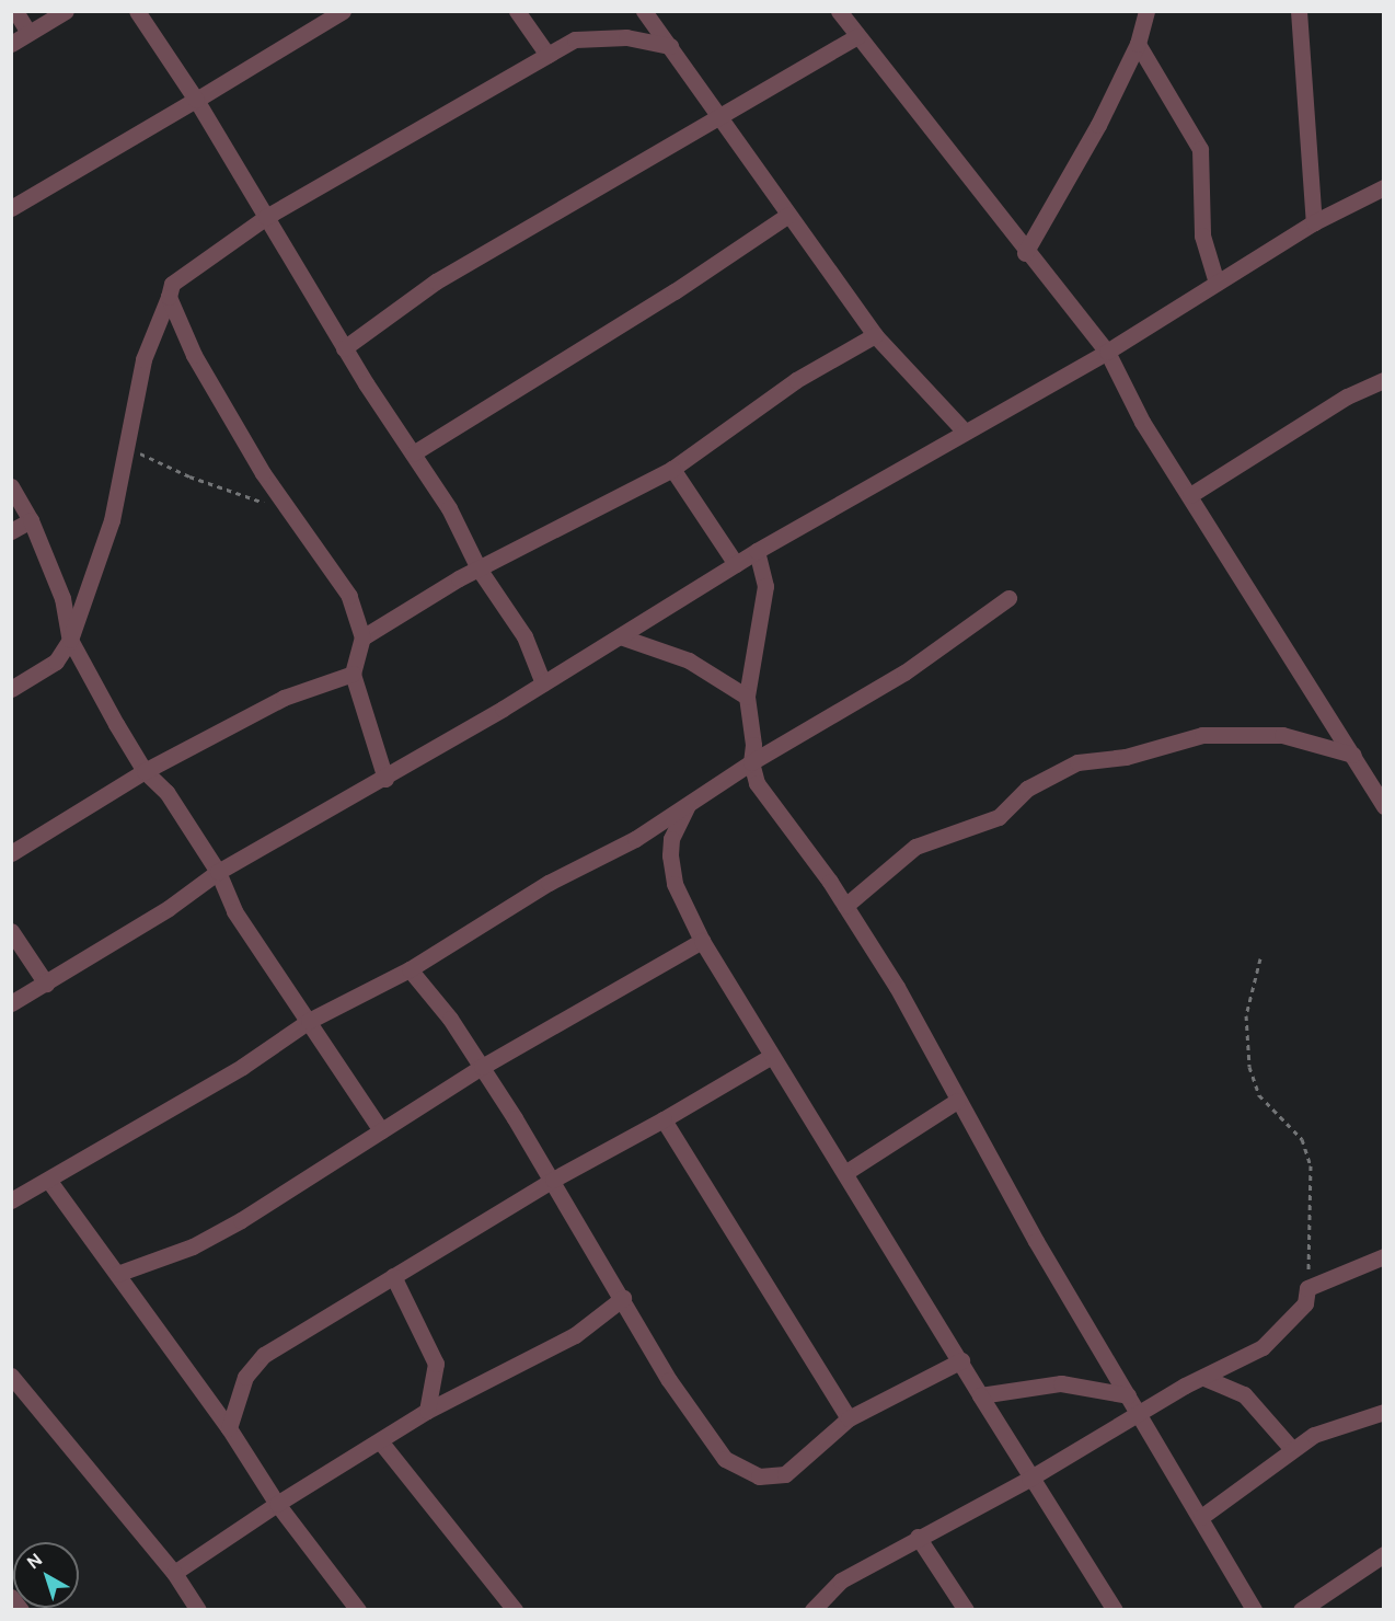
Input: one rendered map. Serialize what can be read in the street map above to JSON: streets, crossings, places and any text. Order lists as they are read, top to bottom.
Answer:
{
  "north": "top left"
}
